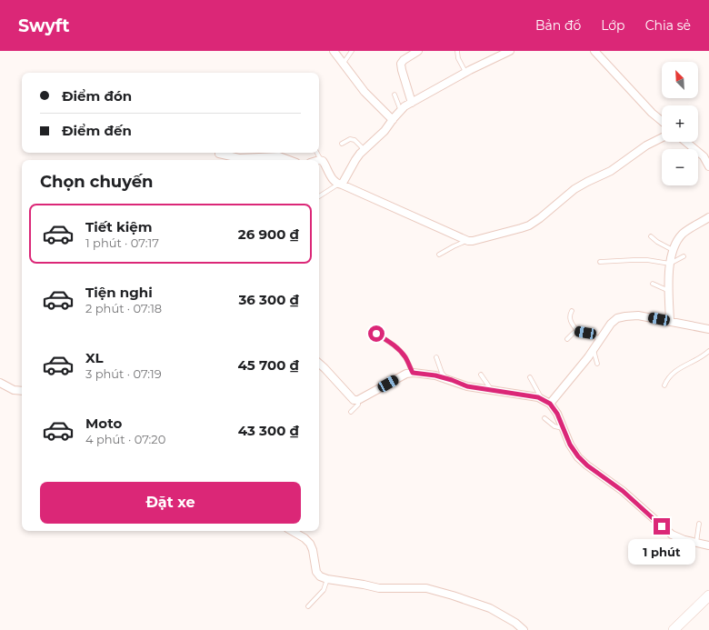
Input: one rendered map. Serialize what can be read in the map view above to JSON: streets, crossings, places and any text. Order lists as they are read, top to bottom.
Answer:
{
  "north": "top left",
  "page": {
    "header": "Swyft",
    "nav": ["Bản đồ", "Lớp", "Chia sẻ"],
    "map_buttons": ["+", "−"],
    "banner": ["Điểm đón", "Điểm đến"],
    "heading": "Chọn chuyến",
    "list": [
      {
        "name": "Tiết kiệm",
        "note": "1 phút · 07:17",
        "value": "26 900 ₫"
      },
      {
        "name": "Tiện nghi",
        "note": "2 phút · 07:18",
        "value": "36 300 ₫"
      },
      {
        "name": "XL",
        "note": "3 phút · 07:19",
        "value": "45 700 ₫"
      },
      {
        "name": "Moto",
        "note": "4 phút · 07:20",
        "value": "43 300 ₫"
      }
    ],
    "buttons": "Đặt xe",
    "bubble": "1 phút"
  }
}
